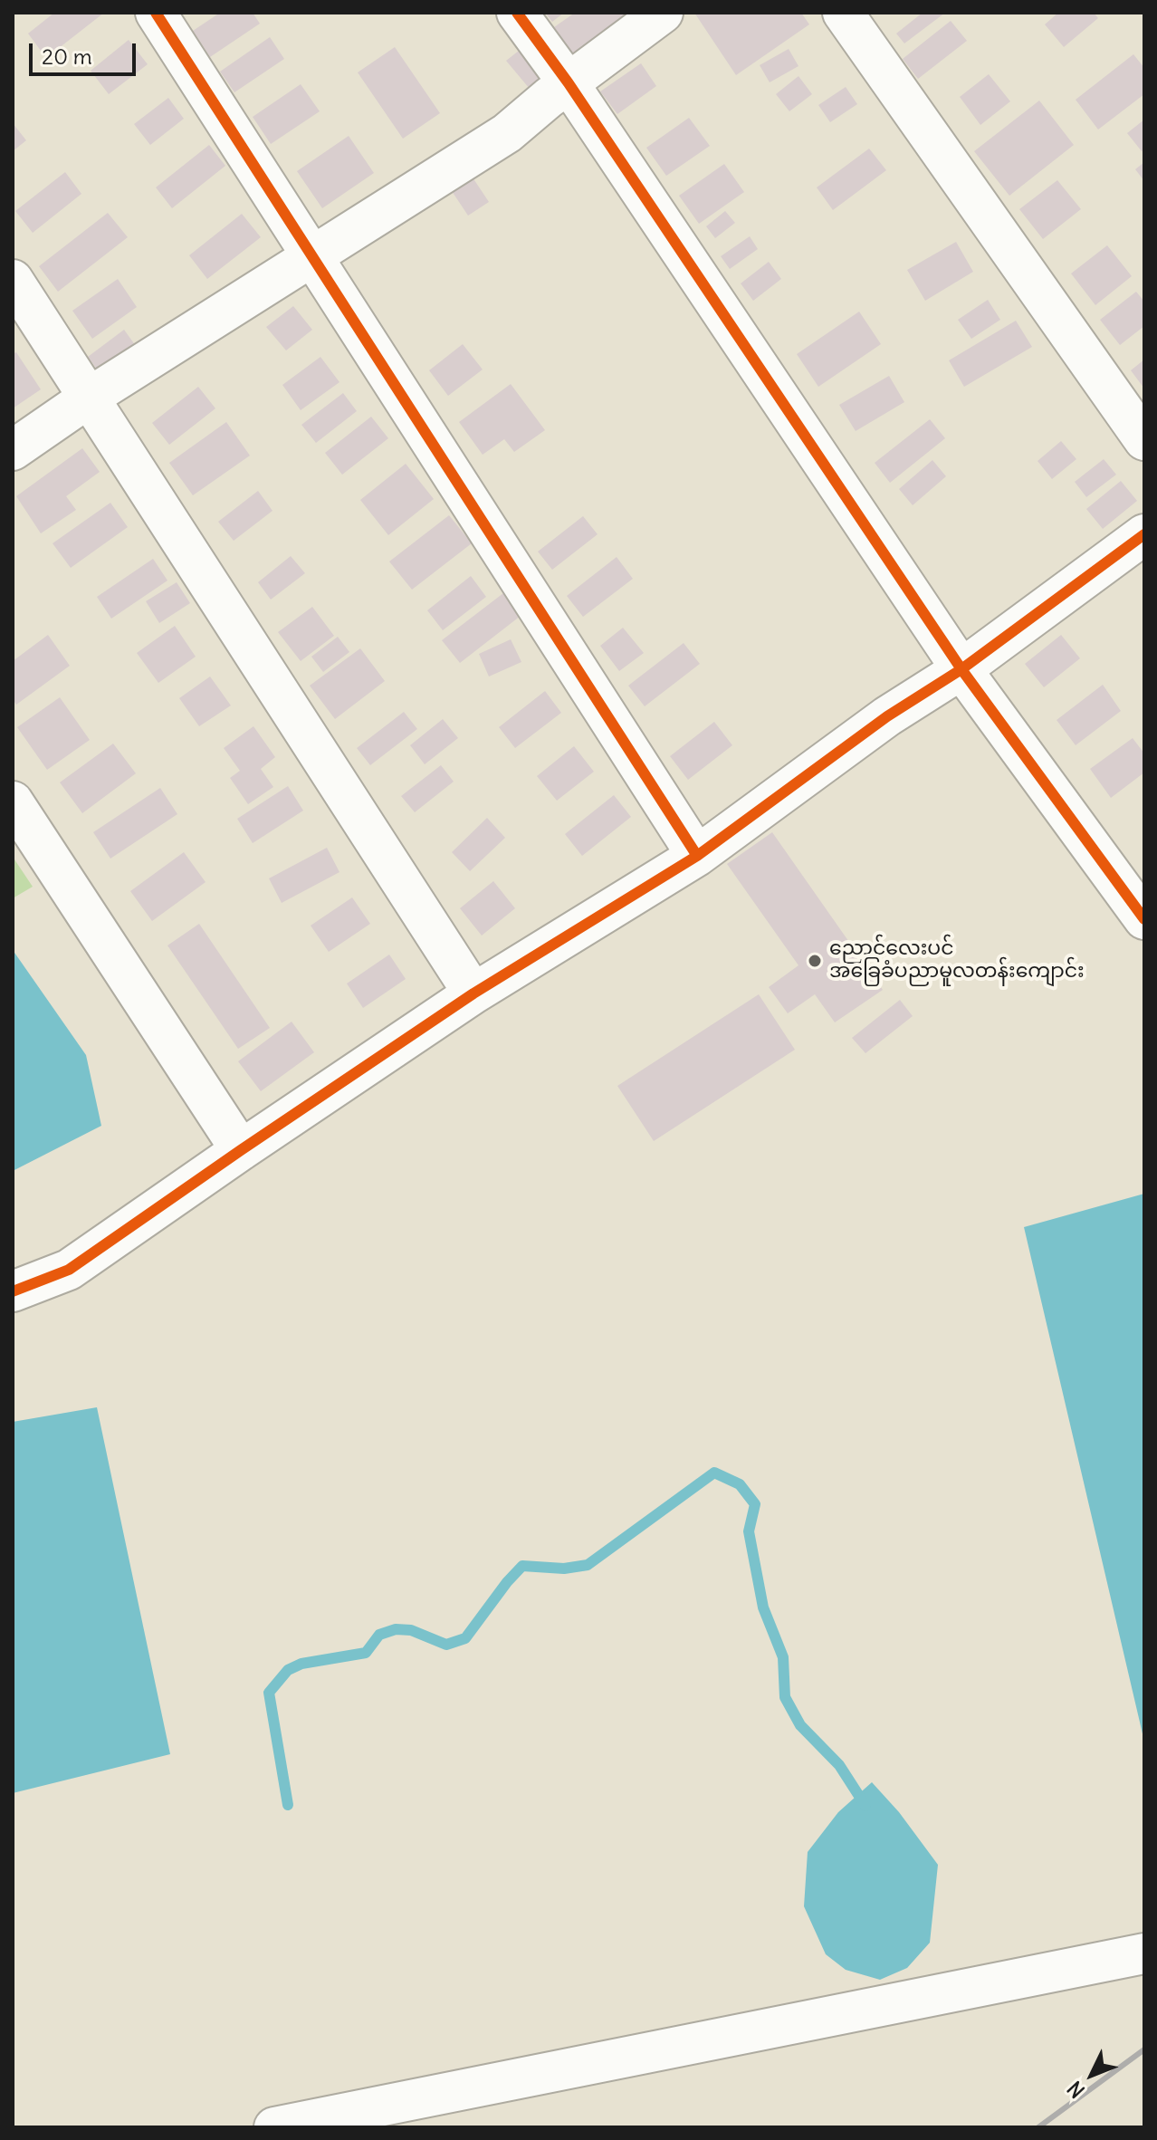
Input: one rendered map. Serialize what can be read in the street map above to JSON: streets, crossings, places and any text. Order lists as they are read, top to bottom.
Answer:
{
  "places": ["ညောင်လေးပင် အခြေခံပညာမူလတန်းကျောင်း"],
  "scale_bar": "20 m",
  "north": "bottom left"
}
